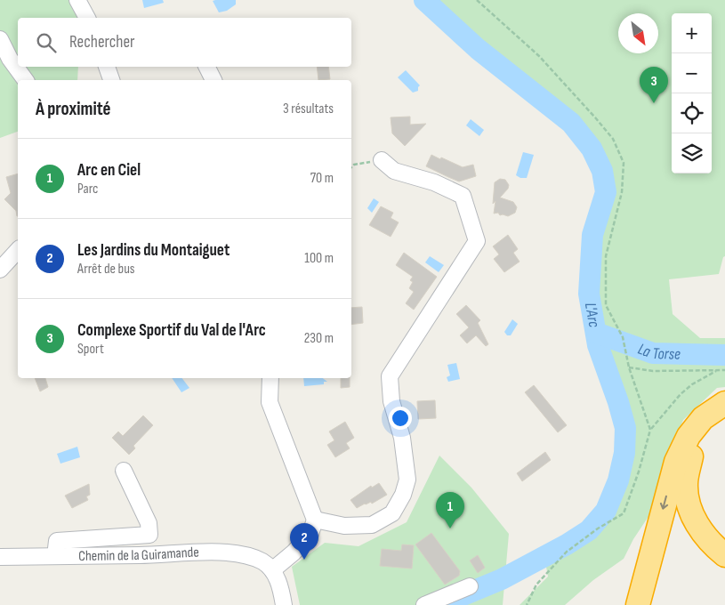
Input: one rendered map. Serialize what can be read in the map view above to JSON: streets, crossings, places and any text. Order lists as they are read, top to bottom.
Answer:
{
  "streets": {
    "street": ["Chemin de la Guiramande"]
  },
  "water": ["L'Arc", "La Torse"],
  "north": "bottom right",
  "page": {
    "map_buttons": ["+", "−"],
    "search": "Rechercher",
    "pins": ["3", "1", "2"],
    "heading": ["À proximité", "3 résultats"],
    "list": [
      {
        "mark": "1",
        "name": "Arc en Ciel",
        "note": "Parc",
        "value": "70 m"
      },
      {
        "mark": "2",
        "name": "Les Jardins du Montaiguet",
        "note": "Arrêt de bus",
        "value": "100 m"
      },
      {
        "mark": "3",
        "name": "Complexe Sportif du Val de l'Arc",
        "note": "Sport",
        "value": "230 m"
      }
    ]
  }
}
